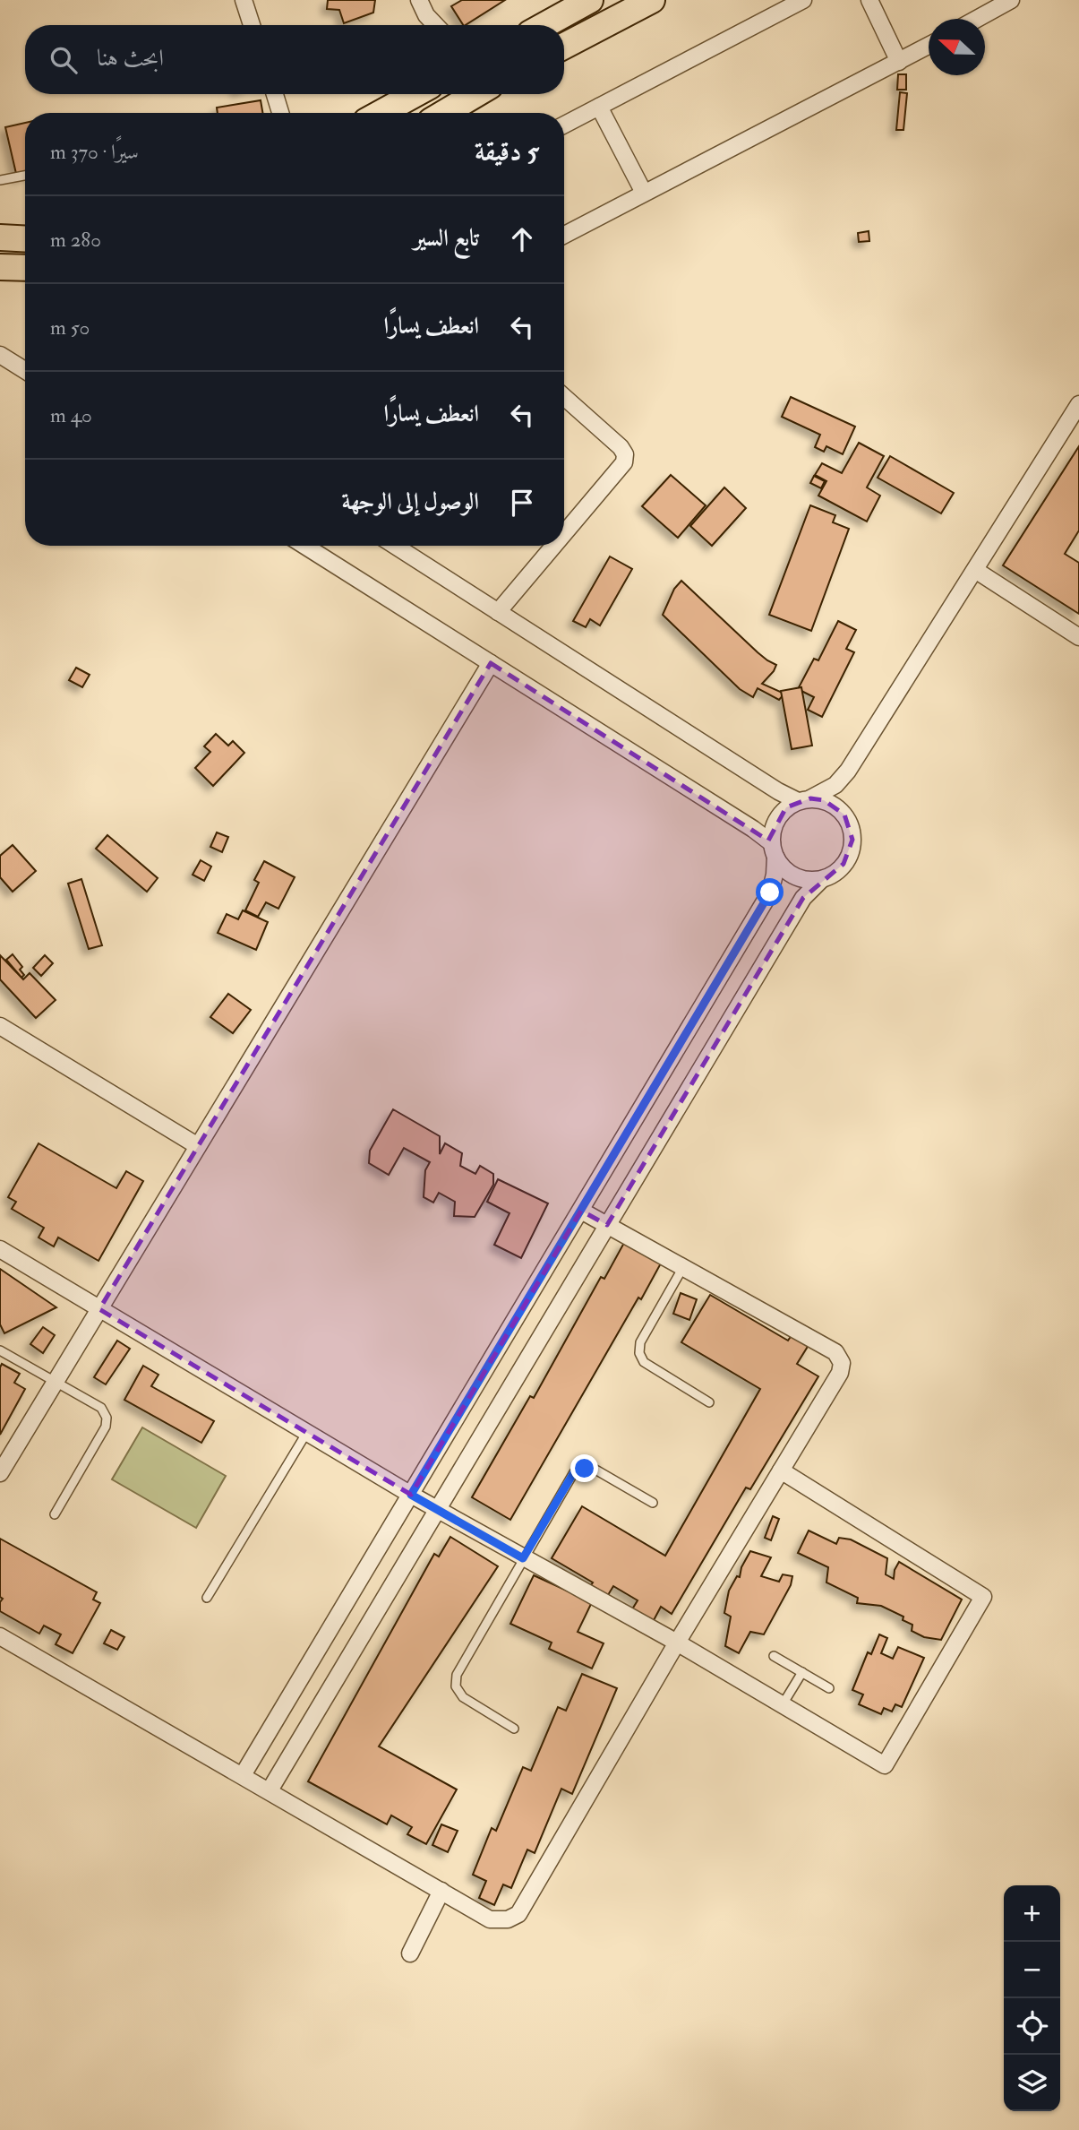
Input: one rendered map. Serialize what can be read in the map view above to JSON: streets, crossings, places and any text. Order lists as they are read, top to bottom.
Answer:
{
  "north": "left",
  "page": {
    "search": "ابحث هنا",
    "heading": ["5 دقيقة", "سيرًا · 370 m"],
    "list": [
      ["تابع السير", "280 m"],
      ["انعطف يسارًا", "50 m"],
      ["انعطف يسارًا", "40 m"],
      "الوصول إلى الوجهة"
    ],
    "map_buttons": ["+", "−"]
  }
}
